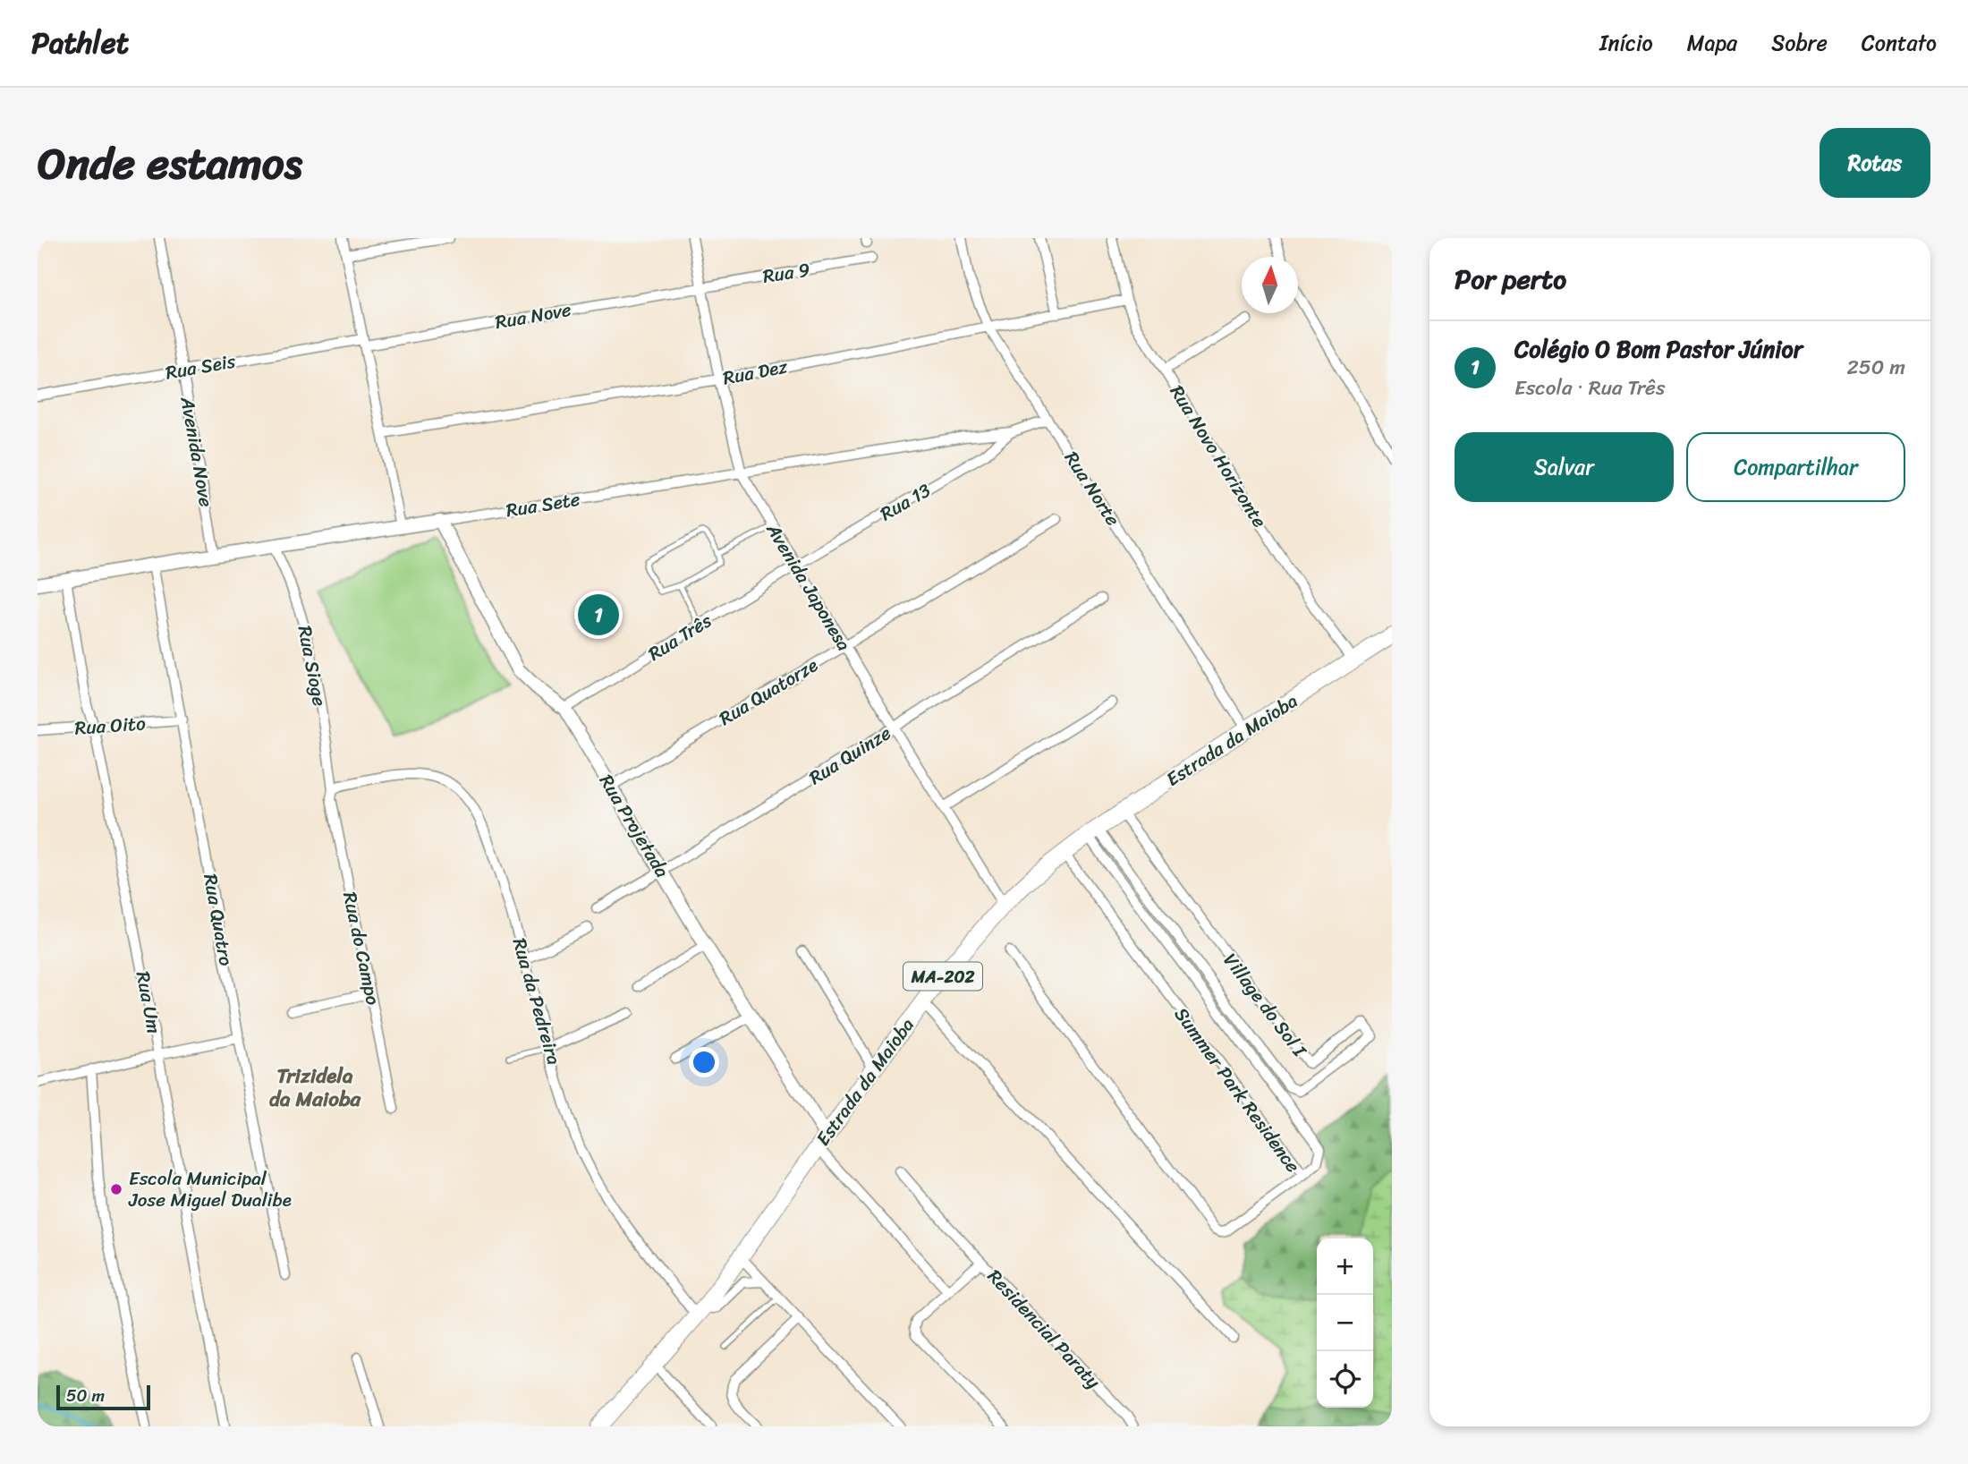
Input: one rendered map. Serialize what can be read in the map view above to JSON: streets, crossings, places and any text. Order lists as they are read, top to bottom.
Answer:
{
  "streets": {
    "main road": ["Estrada da Maioba", "MA-202"],
    "street": [
      "Rua 9",
      "Rua Nove",
      "Rua Seis",
      "Rua Dez",
      "Avenida Nove",
      "Rua Novo Horizonte",
      "Rua Norte",
      "Rua 13",
      "Rua Sete",
      "Avenida Japonesa",
      "Rua Três",
      "Rua Sioge",
      "Rua Quatorze",
      "Rua Oito",
      "Rua Quinze",
      "Rua Projetada",
      "Rua Quatro",
      "Rua do Campo",
      "Rua da Pedreira",
      "Rua Um",
      "Village do Sol I",
      "Summer Park Residence",
      "Residencial Paraty"
    ]
  },
  "crossings": [
    ["Rua 9", "Rua Nove"],
    ["Rua 9", "Avenida Japonesa"],
    ["Rua Nove", "Rua Seis"],
    ["Rua Nove", "Avenida Japonesa"],
    ["Rua Seis", "Avenida Nove"],
    ["Rua Dez", "Rua Novo Horizonte"],
    ["Rua Dez", "Rua Norte"],
    ["Rua Dez", "Avenida Japonesa"],
    ["Avenida Nove", "Rua Sete"],
    ["Rua Novo Horizonte", "Estrada da Maioba"],
    ["Rua Norte", "Rua Sete"],
    ["Rua Norte", "Estrada da Maioba"],
    ["Rua 13", "Rua Sete"],
    ["Rua 13", "Avenida Japonesa"],
    ["Rua 13", "Rua Três"],
    ["Rua Sete", "Avenida Japonesa"],
    ["Rua Sete", "Rua Sioge"],
    ["Rua Sete", "Rua Projetada"],
    ["Rua Sete", "Rua Quatro"],
    ["Rua Sete", "Rua Um"],
    ["Avenida Japonesa", "Rua Três"],
    ["Avenida Japonesa", "Rua Quatorze"],
    ["Avenida Japonesa", "Estrada da Maioba"],
    ["Avenida Japonesa", "Rua Quinze"],
    ["Rua Três", "Rua Projetada"],
    ["Rua Sioge", "Rua do Campo"],
    ["Rua Sioge", "Rua da Pedreira"],
    ["Rua Quatorze", "Rua Projetada"],
    ["Rua Oito", "Rua Quatro"],
    ["Rua Oito", "Rua Um"],
    ["Estrada da Maioba", "Rua Projetada"],
    ["Estrada da Maioba", "Rua da Pedreira"],
    ["Estrada da Maioba", "Village do Sol I"],
    ["Estrada da Maioba", "Summer Park Residence"],
    ["Rua Quinze", "Rua Projetada"],
    ["Rua do Campo", "Rua da Pedreira"]
  ],
  "districts": ["Trizidela da Maioba"],
  "places": ["Escola Municipal Jose Miguel Dualibe"],
  "scale_bar": "50 m",
  "north": "top",
  "page": {
    "header": "Pathlet",
    "nav": [
      "Início",
      "Mapa",
      "Sobre",
      "Contato"
    ],
    "title": "Onde estamos",
    "buttons": [
      "Rotas",
      ["Salvar", "Compartilhar"]
    ],
    "heading": "Por perto",
    "list": [
      {
        "mark": "1",
        "name": "Colégio O Bom Pastor Júnior",
        "note": "Escola · Rua Três",
        "value": "250 m"
      }
    ],
    "pins": "1",
    "map_buttons": ["+", "−"],
    "scale": "50 m"
  }
}
